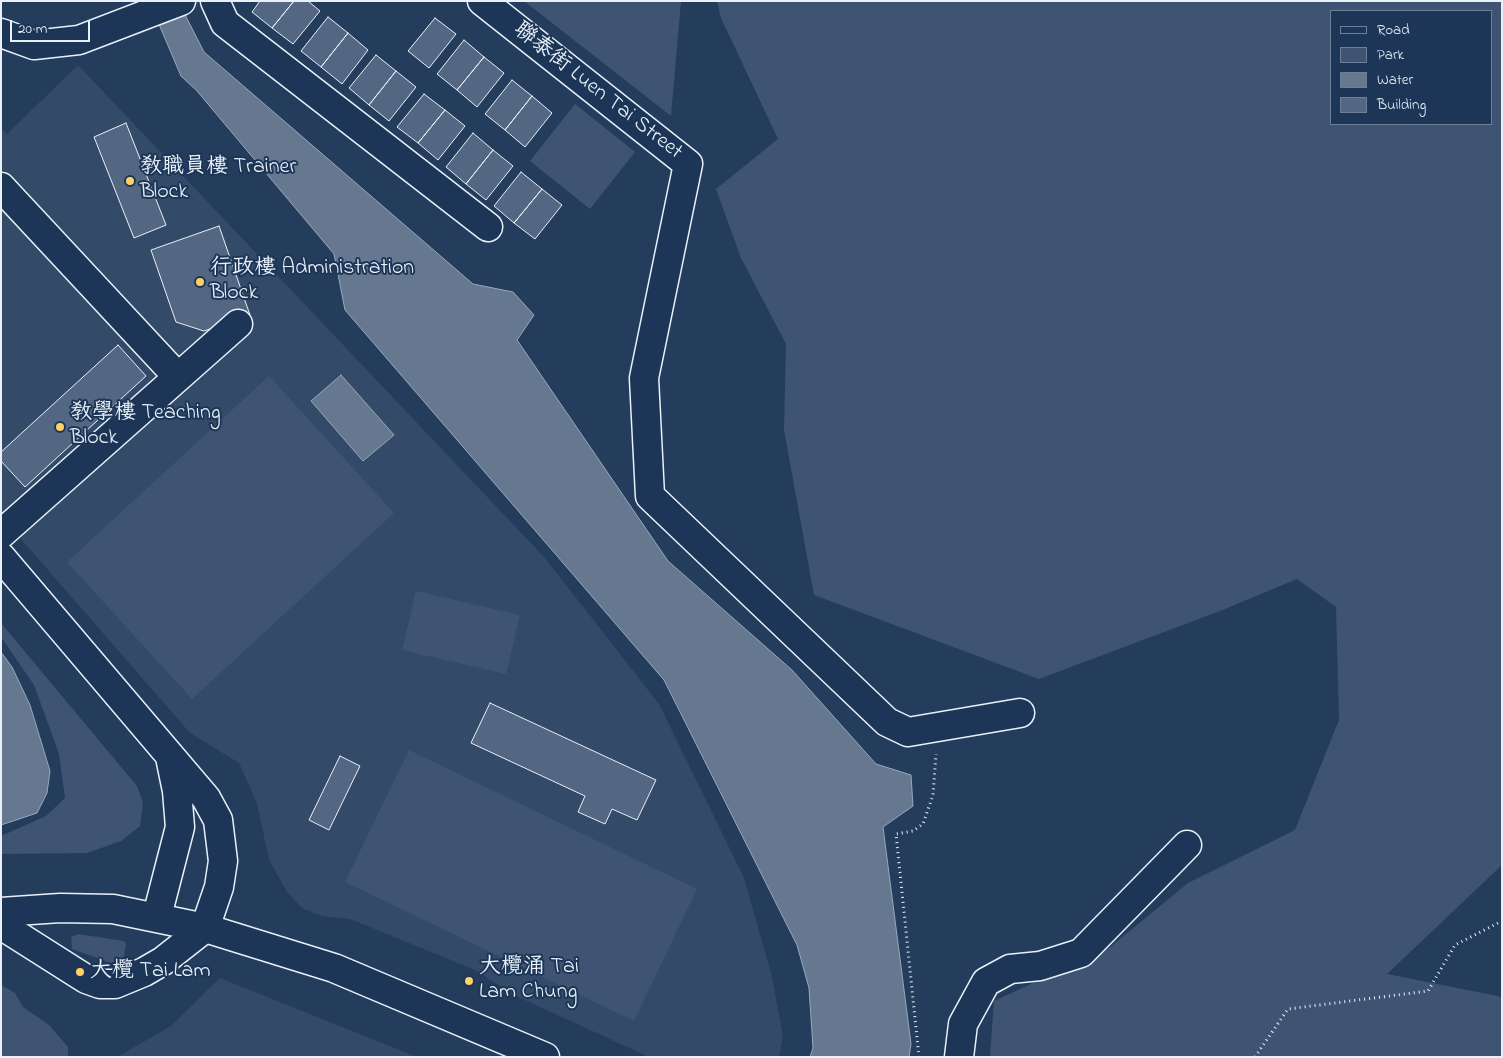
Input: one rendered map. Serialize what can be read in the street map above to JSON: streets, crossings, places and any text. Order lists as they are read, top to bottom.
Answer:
{
  "streets": {
    "street": ["聯泰街 Luen Tai Street"]
  },
  "places": [
    "教職員樓 Trainer Block",
    "行政樓 Administration Block",
    "教學樓 Teaching Block",
    "大欖 Tai Lam",
    "大欖涌 Tai Lam Chung"
  ],
  "legend": [
    "Road",
    "Park",
    "Water",
    "Building"
  ],
  "scale_bar": "20 m"
}
